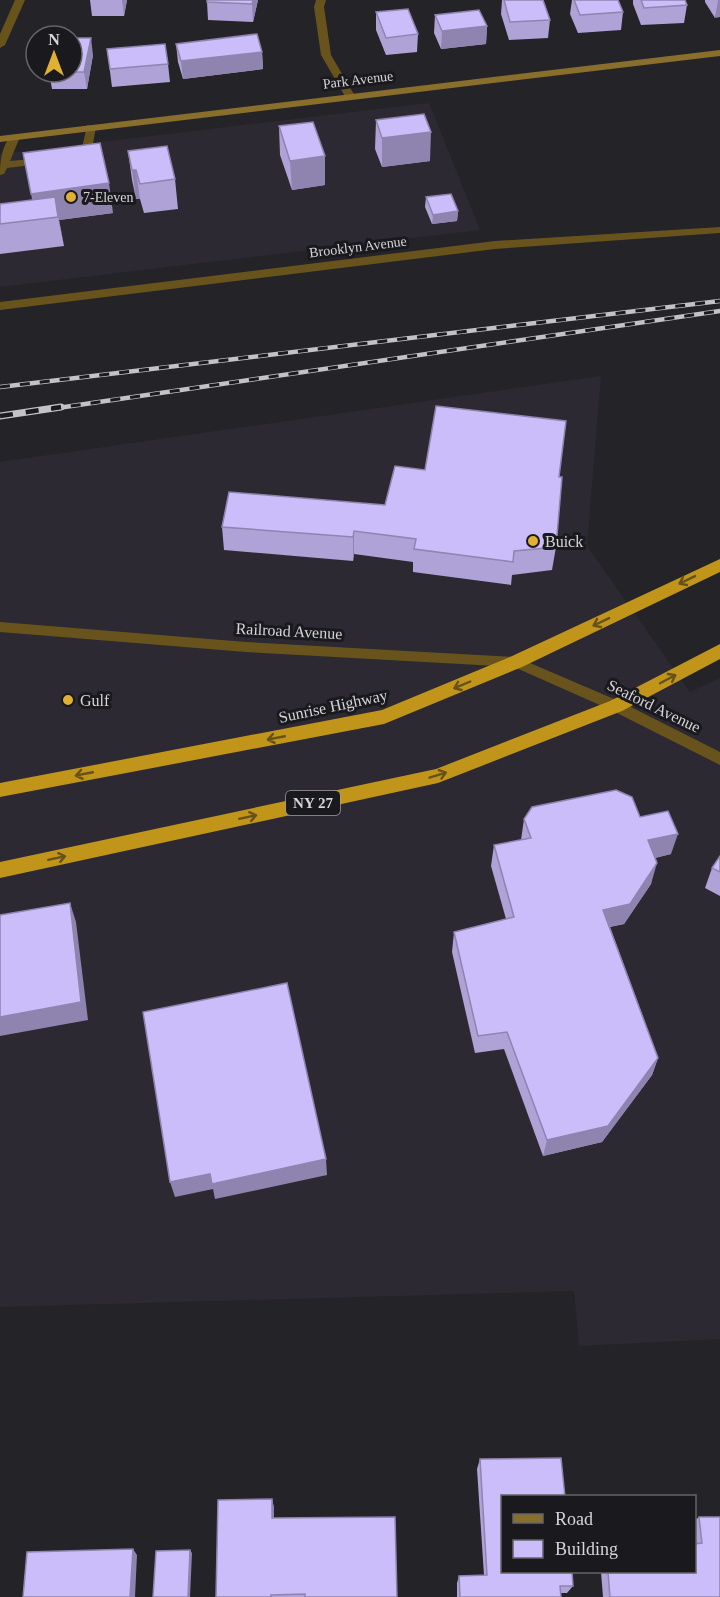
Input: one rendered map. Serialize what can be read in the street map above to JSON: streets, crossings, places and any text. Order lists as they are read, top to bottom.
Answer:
{
  "streets": {
    "highway": ["Sunrise Highway", "NY 27"],
    "street": [
      "Park Avenue",
      "Brooklyn Avenue",
      "Railroad Avenue",
      "Seaford Avenue"
    ]
  },
  "crossings": [
    ["Railroad Avenue", "Sunrise Highway"],
    ["Railroad Avenue", "Seaford Avenue"],
    ["Seaford Avenue", "NY 27"]
  ],
  "places": ["7-Eleven", "Buick", "Gulf"],
  "legend": ["Road", "Building"],
  "north": "top"
}
